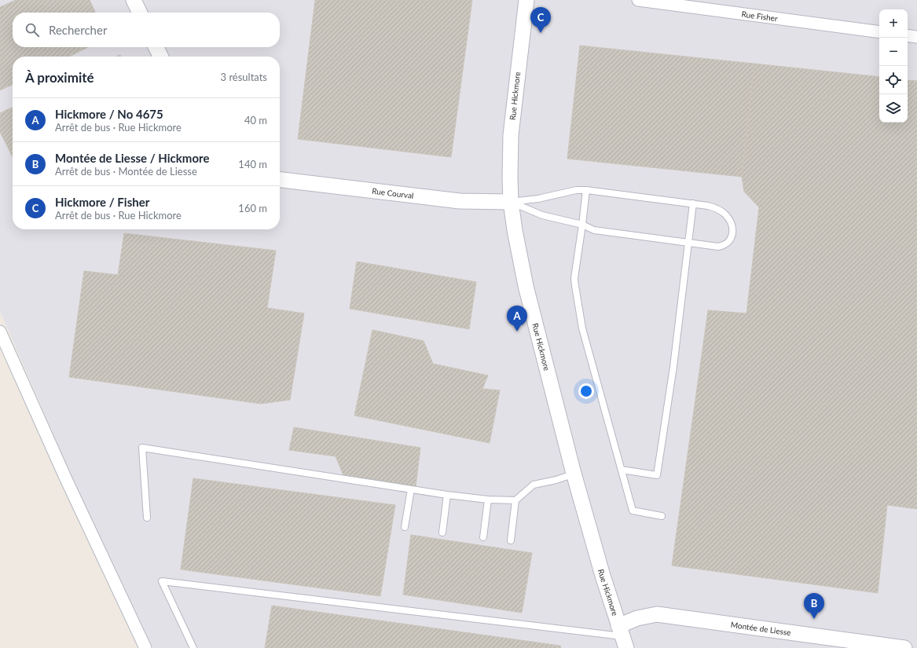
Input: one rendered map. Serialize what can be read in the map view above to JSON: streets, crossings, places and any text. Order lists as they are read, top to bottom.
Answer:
{
  "streets": {
    "street": [
      "Rue Fisher",
      "Rue Hickmore",
      "Rue Courval",
      "Montée de Liesse"
    ]
  },
  "crossings": [
    ["Rue Hickmore", "Rue Courval"],
    ["Rue Hickmore", "Montée de Liesse"]
  ],
  "page": {
    "pins": ["C", "A", "B"],
    "map_buttons": ["+", "−"],
    "search": "Rechercher",
    "heading": ["À proximité", "3 résultats"],
    "list": [
      {
        "mark": "A",
        "name": "Hickmore / No 4675",
        "note": "Arrêt de bus · Rue Hickmore",
        "value": "40 m"
      },
      {
        "mark": "B",
        "name": "Montée de Liesse / Hickmore",
        "note": "Arrêt de bus · Montée de Liesse",
        "value": "140 m"
      },
      {
        "mark": "C",
        "name": "Hickmore / Fisher",
        "note": "Arrêt de bus · Rue Hickmore",
        "value": "160 m"
      }
    ]
  }
}
